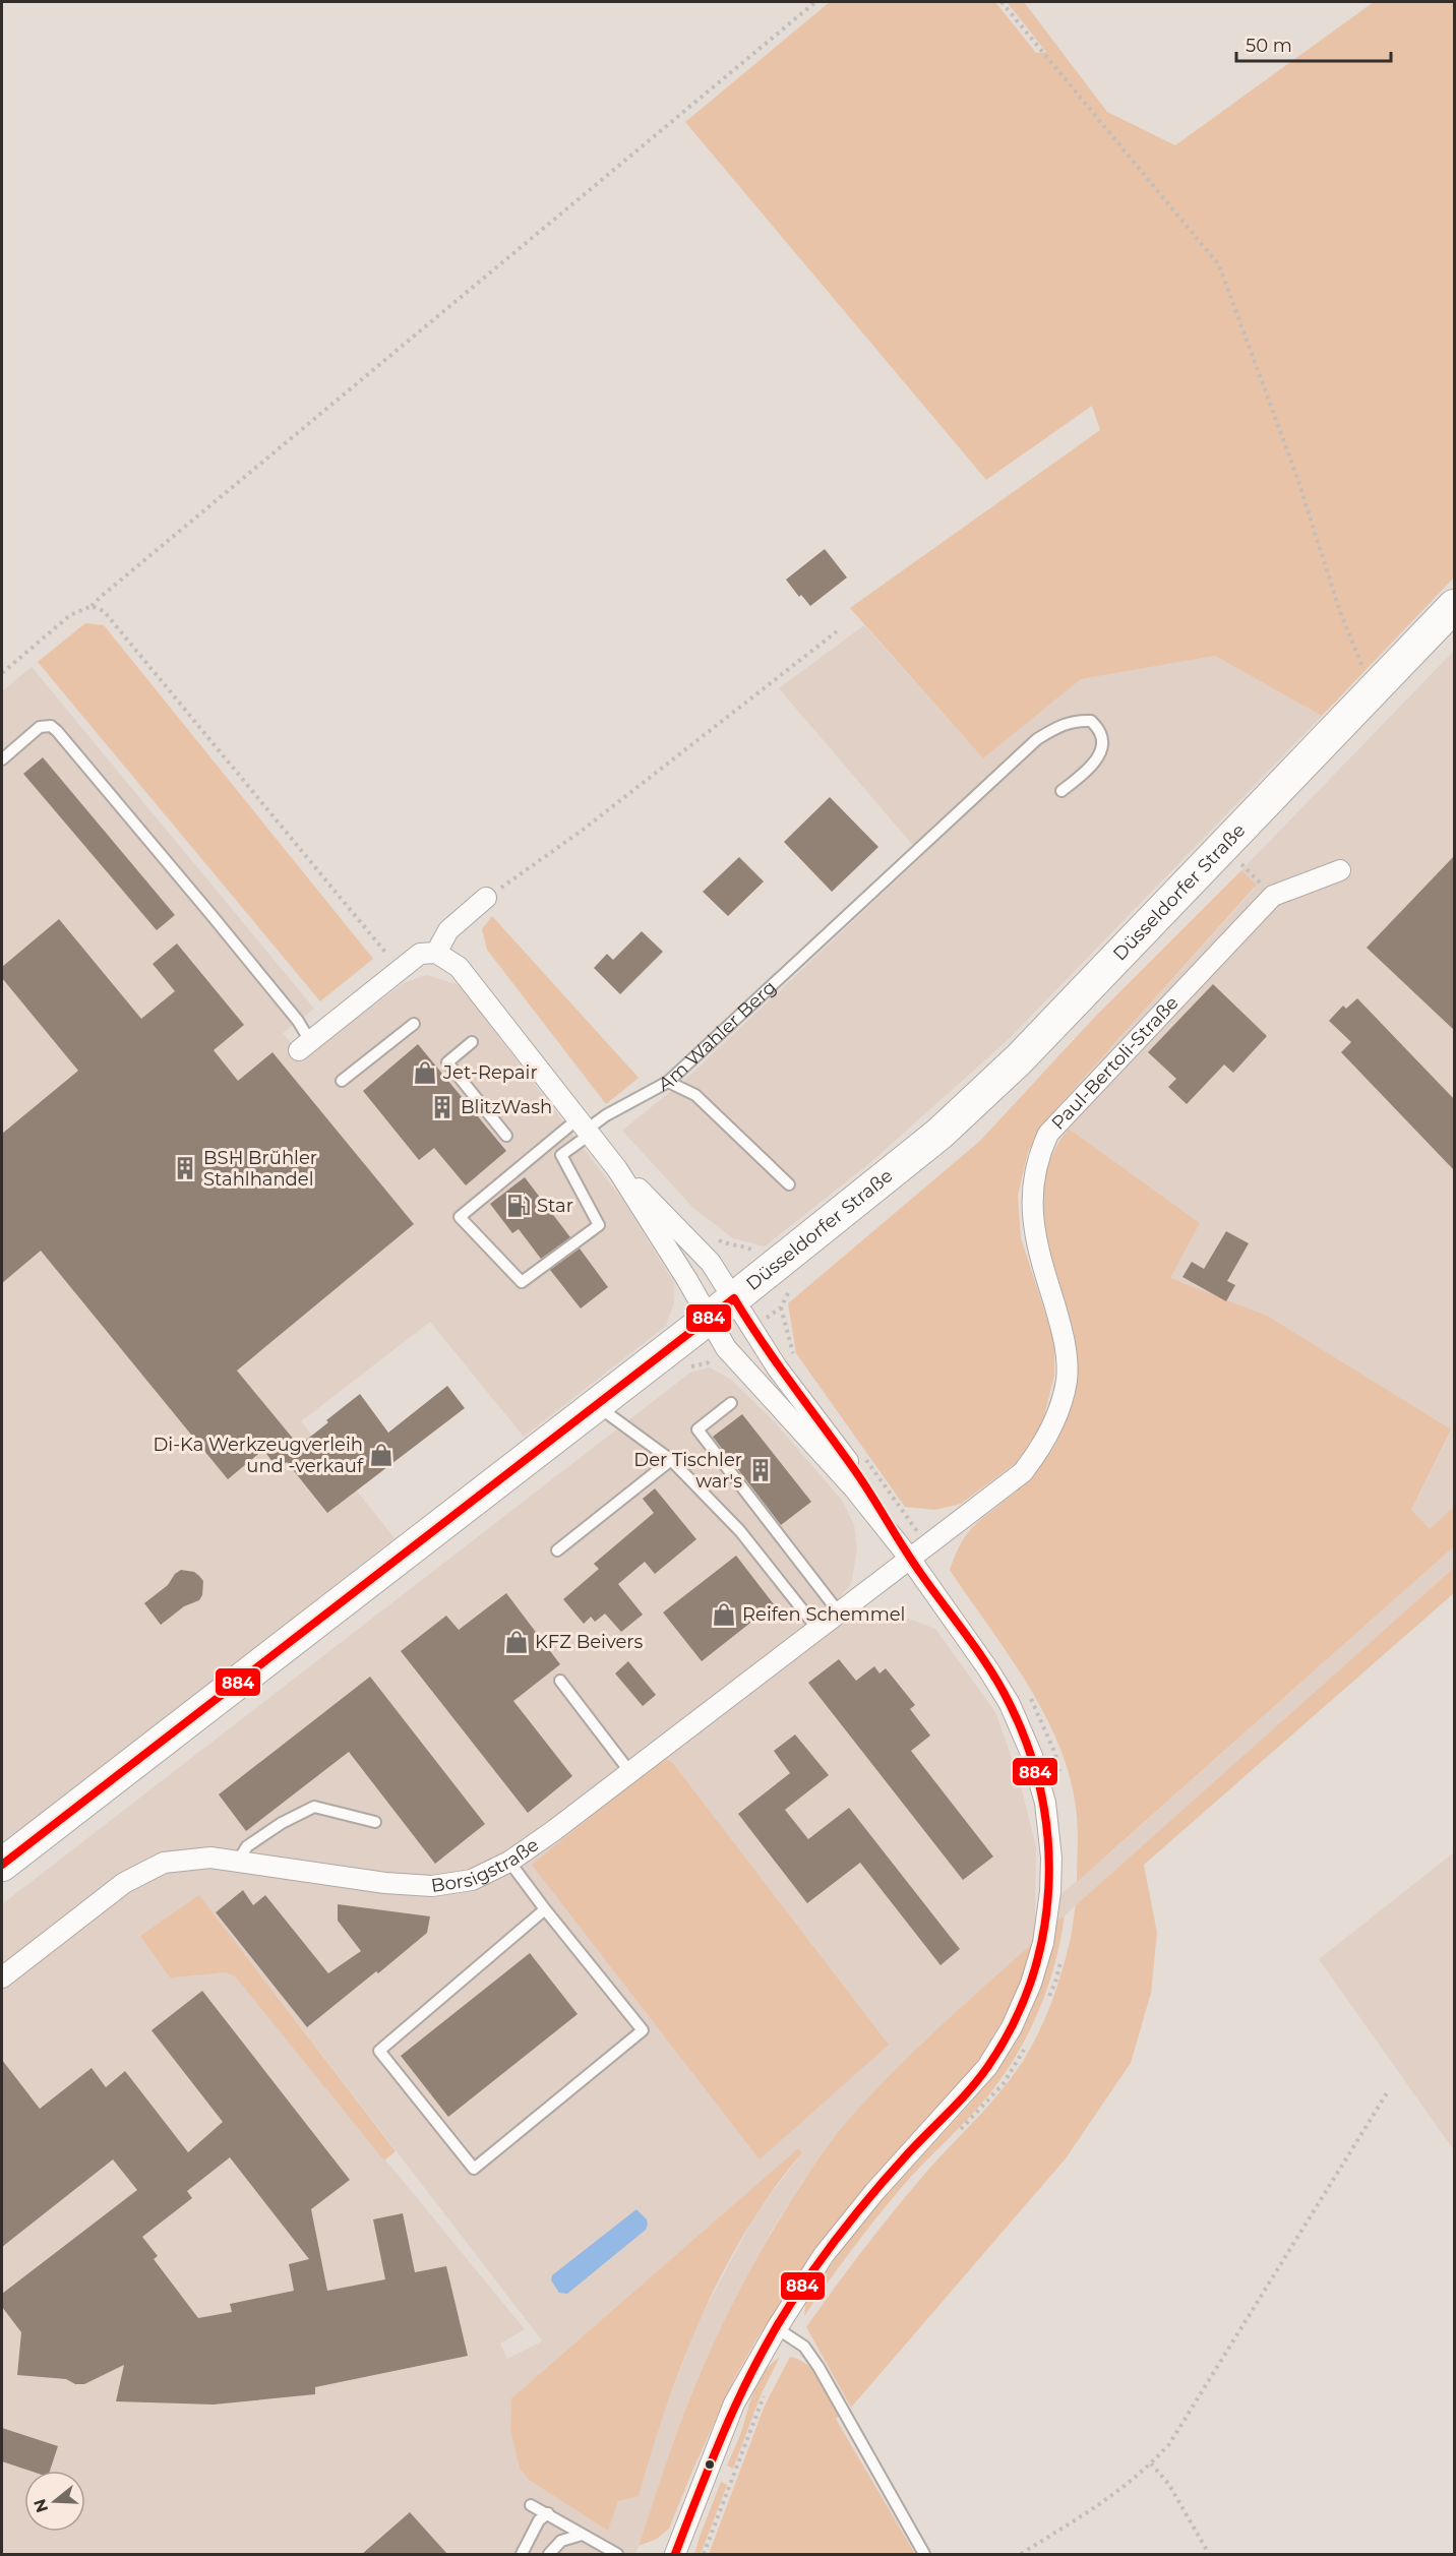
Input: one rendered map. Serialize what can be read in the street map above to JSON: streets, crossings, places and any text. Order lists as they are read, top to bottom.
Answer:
{
  "streets": {
    "main road": ["Düsseldorfer Straße"],
    "street": ["Paul-Bertoli-Straße", "Borsigstraße"],
    "lane": ["Am Wahler Berg"]
  },
  "crossings": [
    ["Paul-Bertoli-Straße", "Borsigstraße"]
  ],
  "places": {
    "shop": [
      "Jet-Repair",
      "Di-Ka Werkzeugverleih und -verkauf",
      "Reifen Schemmel",
      "KFZ Beivers"
    ],
    "building": ["BlitzWash", "BSH Brühler Stahlhandel", "Der Tischler war's"],
    "fuel station": ["Star"]
  },
  "lines": ["transit line 884"],
  "scale_bar": "50 m",
  "north": "left"
}
